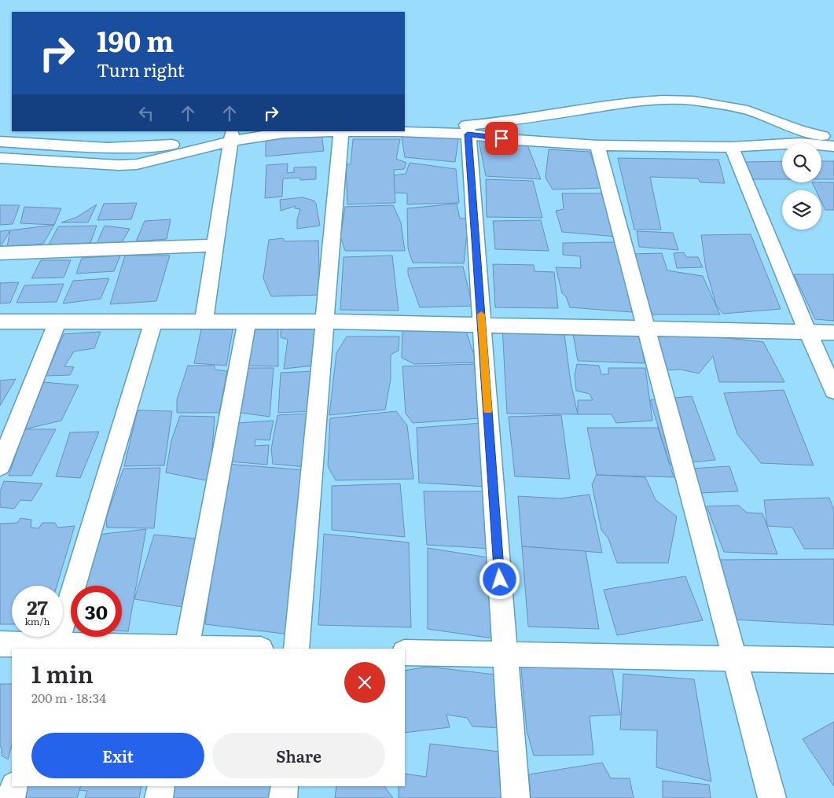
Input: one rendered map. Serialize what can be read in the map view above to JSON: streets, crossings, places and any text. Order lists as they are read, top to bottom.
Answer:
{
  "page": {
    "turn": ["190 m", "Turn right"],
    "speed": "27 km/h",
    "limit": "30",
    "heading": ["1 min", "200 m · 18:34"],
    "buttons": ["Exit", "Share"]
  }
}
